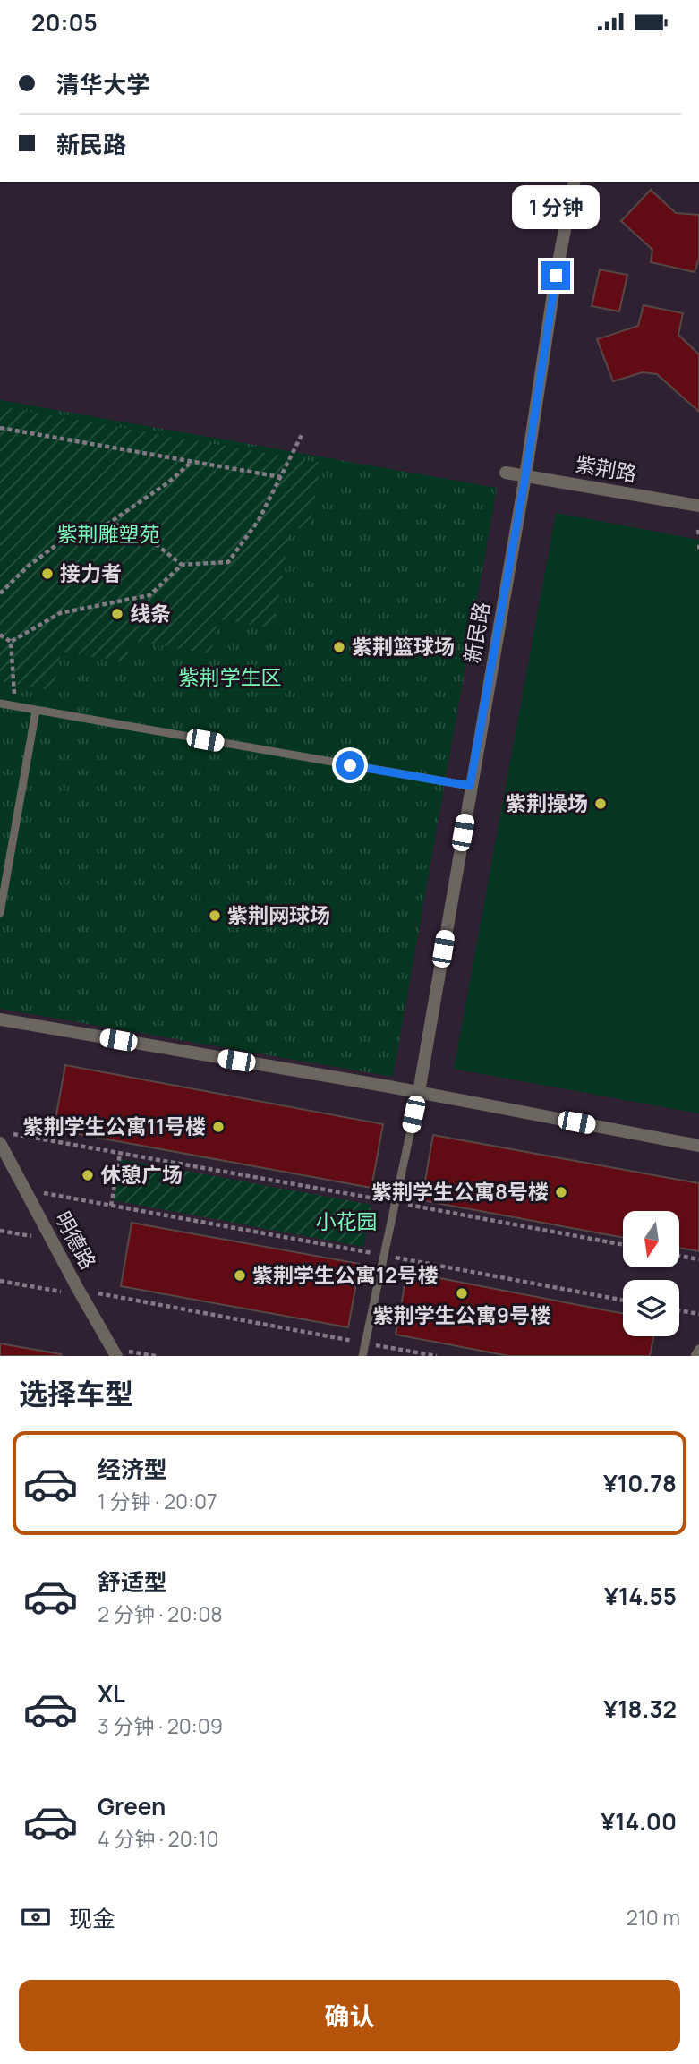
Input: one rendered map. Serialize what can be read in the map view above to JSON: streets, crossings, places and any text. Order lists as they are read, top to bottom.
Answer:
{
  "streets": {
    "street": ["紫荆路", "新民路", "明德路"]
  },
  "crossings": [
    ["紫荆路", "新民路"]
  ],
  "parks": ["紫荆雕塑苑", "紫荆学生区", "小花园"],
  "places": [
    "接力者",
    "线条",
    "紫荆篮球场",
    "紫荆操场",
    "紫荆网球场",
    "紫荆学生公寓11号楼",
    "休憩广场",
    "紫荆学生公寓8号楼",
    "紫荆学生公寓12号楼",
    "紫荆学生公寓9号楼"
  ],
  "north": "bottom",
  "page": {
    "status": "20:05",
    "banner": ["清华大学", "新民路"],
    "bubble": "1 分钟",
    "heading": "选择车型",
    "list": [
      {
        "name": "经济型",
        "note": "1 分钟 · 20:07",
        "value": "¥10.78"
      },
      {
        "name": "舒适型",
        "note": "2 分钟 · 20:08",
        "value": "¥14.55"
      },
      {
        "name": "XL",
        "note": "3 分钟 · 20:09",
        "value": "¥18.32"
      },
      {
        "name": "Green",
        "note": "4 分钟 · 20:10",
        "value": "¥14.00"
      }
    ],
    "pay": ["现金", "210 m"],
    "buttons": "确认"
  }
}
